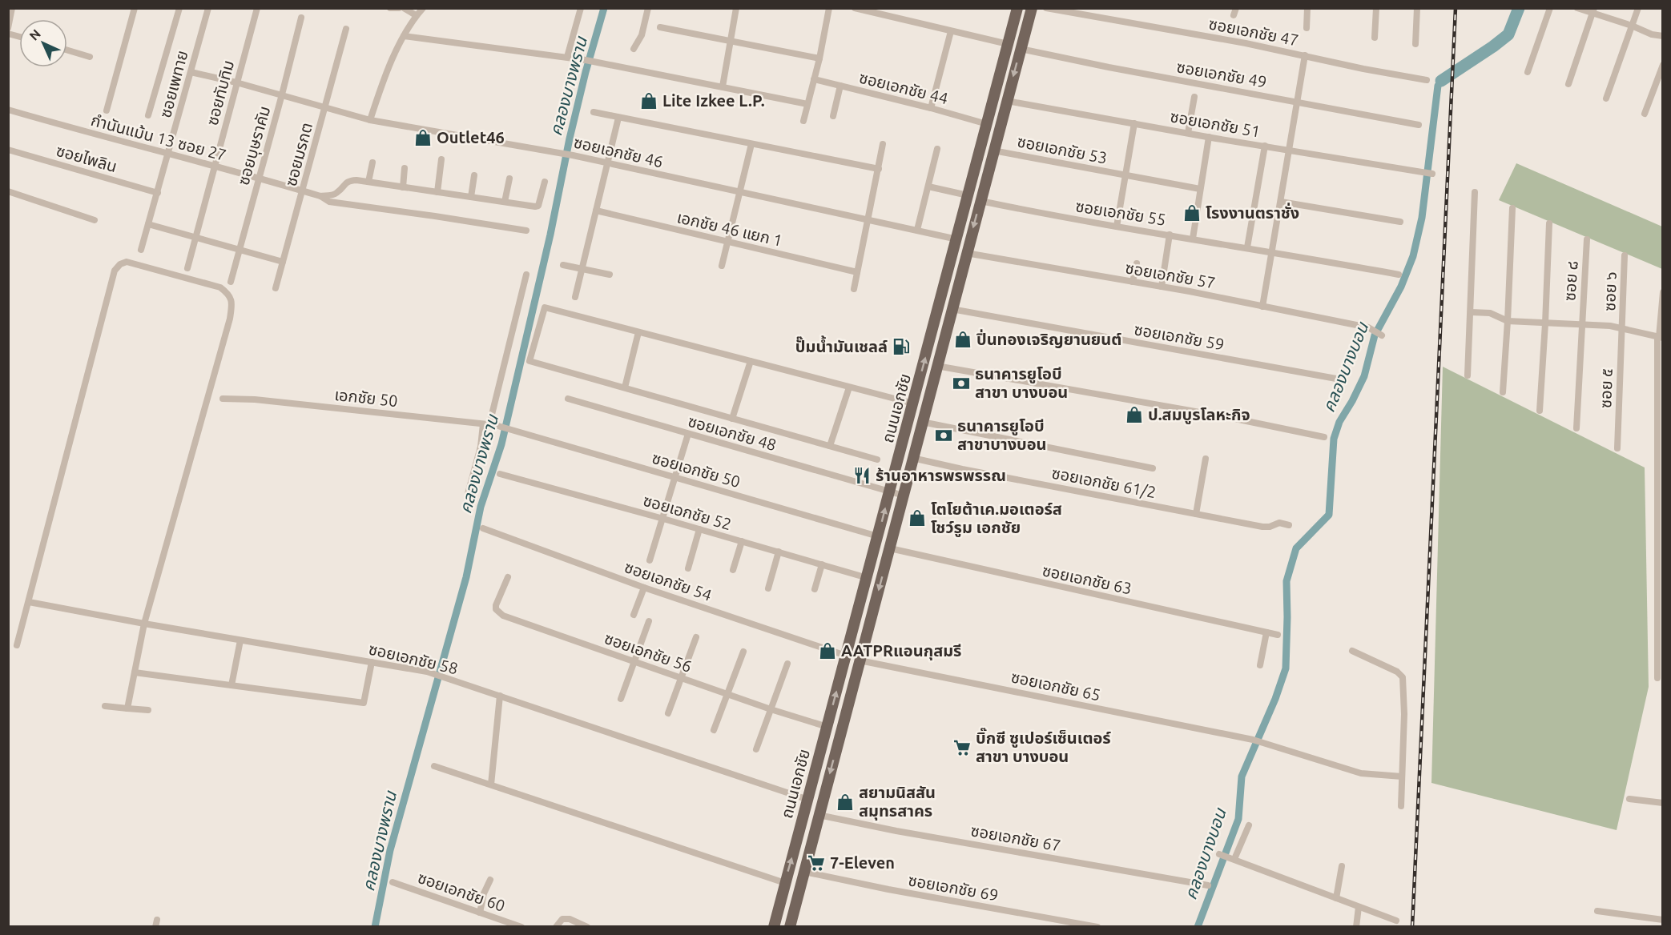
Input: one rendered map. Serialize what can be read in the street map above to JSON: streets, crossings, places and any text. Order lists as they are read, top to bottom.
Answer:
{
  "streets": {
    "main road": ["ถนนเอกชัย"],
    "street": [
      "ซอยเอกชัย 47",
      "ซอยเอกชัย 49",
      "ซอยเพทาย",
      "ซอยเอกชัย 44",
      "ซอยทับทิม",
      "ซอยเอกชัย 51",
      "กำนันแม้น 13 ซอย 27",
      "ซอยบุษราคัม",
      "ซอยเอกชัย 53",
      "ซอยเอกชัย 46",
      "ซอยมรกต",
      "ซอยไพลิน",
      "ซอยเอกชัย 55",
      "เอกชัย 46 แยก 1",
      "ซอยเอกชัย 57",
      "ซอย ๘",
      "ซอย ๖",
      "ซอยเอกชัย 59",
      "ซอย ๕",
      "เอกชัย 50",
      "ซอยเอกชัย 48",
      "ซอยเอกชัย 50",
      "ซอยเอกชัย 61/2",
      "ซอยเอกชัย 52",
      "ซอยเอกชัย 63",
      "ซอยเอกชัย 54",
      "ซอยเอกชัย 56",
      "ซอยเอกชัย 58",
      "ซอยเอกชัย 65",
      "ซอยเอกชัย 67",
      "ซอยเอกชัย 69",
      "ซอยเอกชัย 60"
    ]
  },
  "crossings": [
    ["ซอยเอกชัย 49", "ถนนเอกชัย"],
    ["ซอยเพทาย", "กำนันแม้น 13 ซอย 27"],
    ["ซอยเพทาย", "ซอยเอกชัย 46"],
    ["ซอยเพทาย", "ซอยไพลิน"],
    ["ซอยเอกชัย 44", "ถนนเอกชัย"],
    ["ซอยทับทิม", "กำนันแม้น 13 ซอย 27"],
    ["ซอยทับทิม", "ซอยเอกชัย 46"],
    ["ซอยเอกชัย 51", "ถนนเอกชัย"],
    ["กำนันแม้น 13 ซอย 27", "ซอยบุษราคัม"],
    ["กำนันแม้น 13 ซอย 27", "ซอยมรกต"],
    ["ซอยบุษราคัม", "ซอยเอกชัย 46"],
    ["ซอยเอกชัย 53", "ถนนเอกชัย"],
    ["ซอยเอกชัย 46", "ซอยมรกต"],
    ["ซอยเอกชัย 46", "ถนนเอกชัย"],
    ["ซอยเอกชัย 55", "ถนนเอกชัย"],
    ["ซอยเอกชัย 57", "ถนนเอกชัย"],
    ["ซอย ๖", "ซอย ๕"],
    ["ซอยเอกชัย 59", "ถนนเอกชัย"],
    ["เอกชัย 50", "ซอยเอกชัย 50"],
    ["ถนนเอกชัย", "ซอยเอกชัย 48"],
    ["ถนนเอกชัย", "ซอยเอกชัย 50"],
    ["ถนนเอกชัย", "ซอยเอกชัย 61/2"],
    ["ถนนเอกชัย", "ซอยเอกชัย 52"],
    ["ถนนเอกชัย", "ซอยเอกชัย 63"],
    ["ถนนเอกชัย", "ซอยเอกชัย 54"],
    ["ถนนเอกชัย", "ซอยเอกชัย 56"],
    ["ถนนเอกชัย", "ซอยเอกชัย 58"],
    ["ถนนเอกชัย", "ซอยเอกชัย 65"],
    ["ถนนเอกชัย", "ซอยเอกชัย 67"],
    ["ถนนเอกชัย", "ซอยเอกชัย 69"]
  ],
  "water": ["คลองบางพราน", "คลองบางบอน"],
  "places": {
    "shop": [
      "Lite Izkee L.P.",
      "Outlet46",
      "โรงงานตราชั่ง",
      "ปิ่นทองเจริญยานยนต์",
      "ป.สมบูรโลหะกิจ",
      "โตโยต้าเค.มอเตอร์ส โชว์รูม เอกชัย",
      "AATPRแอนกุสมรี",
      "สยามนิสสัน สมุทรสาคร"
    ],
    "fuel station": ["ปั๊มน้ำมันเชลล์"],
    "bank": ["ธนาคารยูโอบี สาขา บางบอน", "ธนาคารยูโอบี สาขาบางบอน"],
    "restaurant": ["ร้านอาหารพรพรรณ"],
    "supermarket": ["บิ๊กซี ซูเปอร์เซ็นเตอร์ สาขา บางบอน", "7-Eleven"]
  },
  "north": "top left"
}
